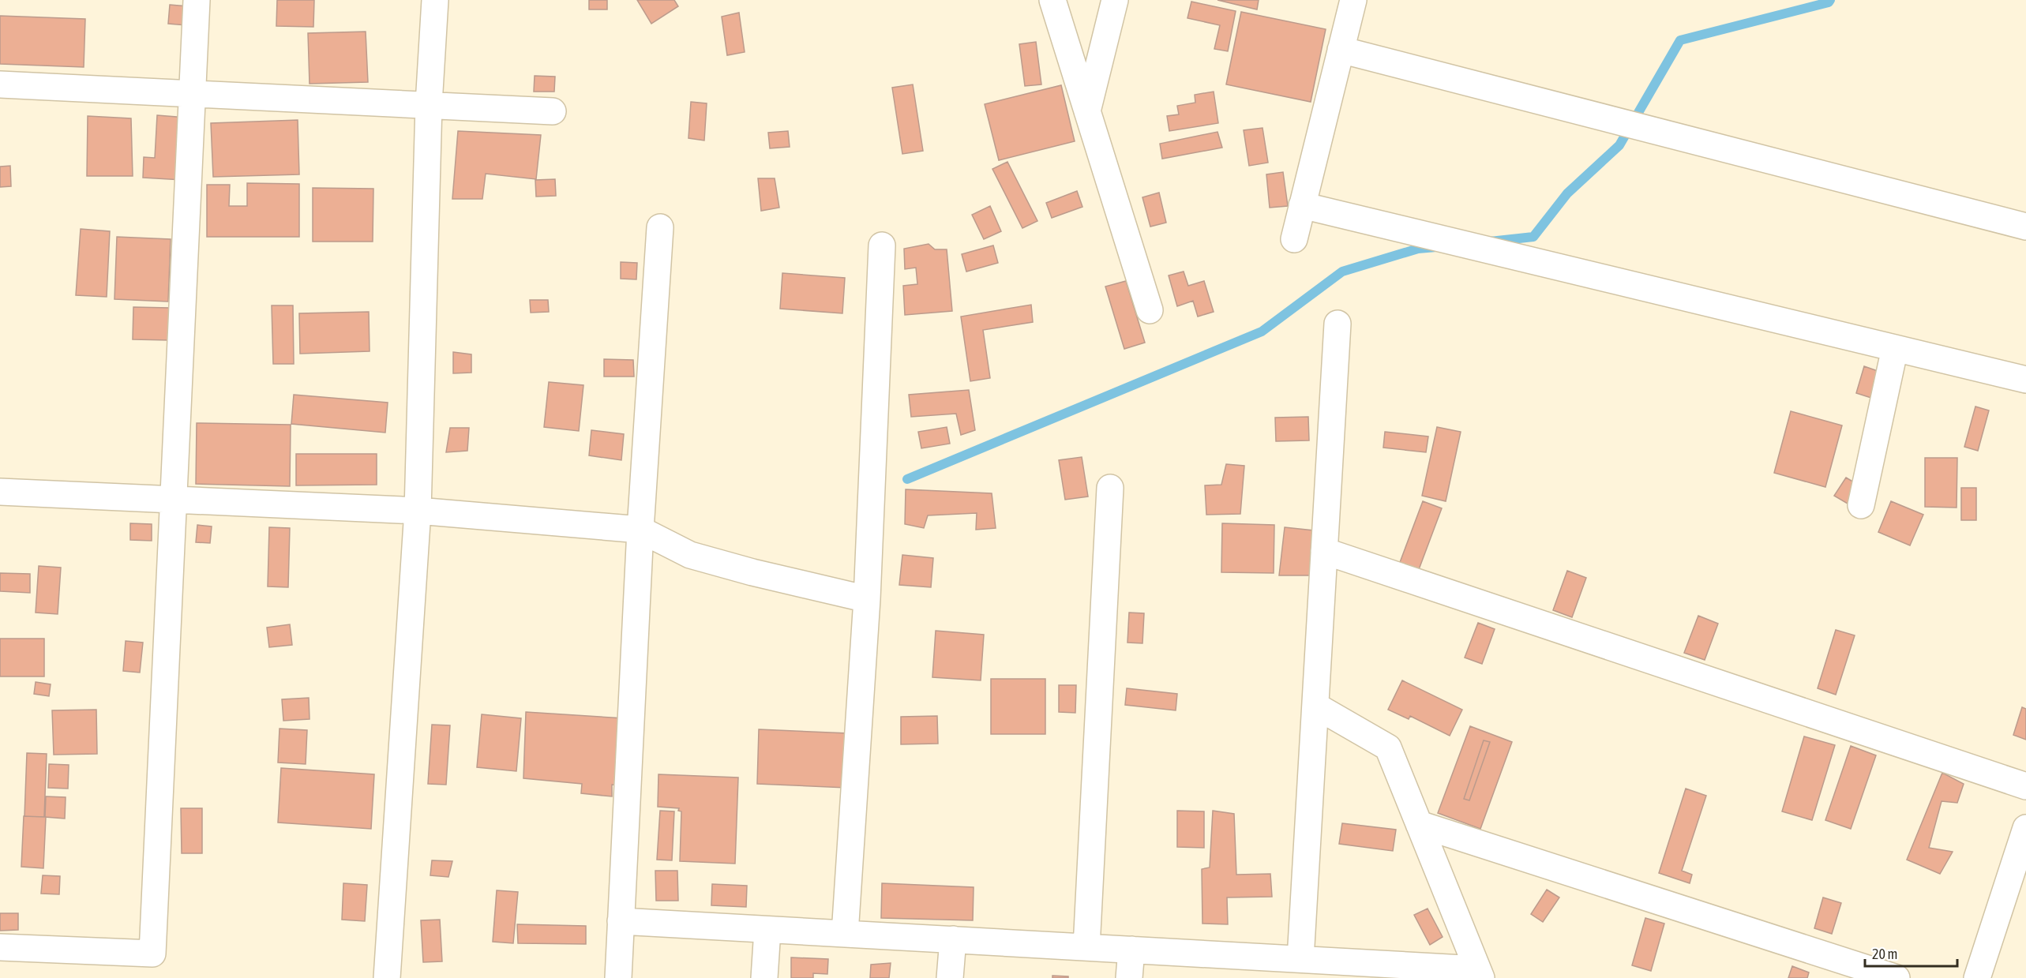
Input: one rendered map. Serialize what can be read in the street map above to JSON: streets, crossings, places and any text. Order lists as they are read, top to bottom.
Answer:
{
  "scale_bar": "20 m"
}
